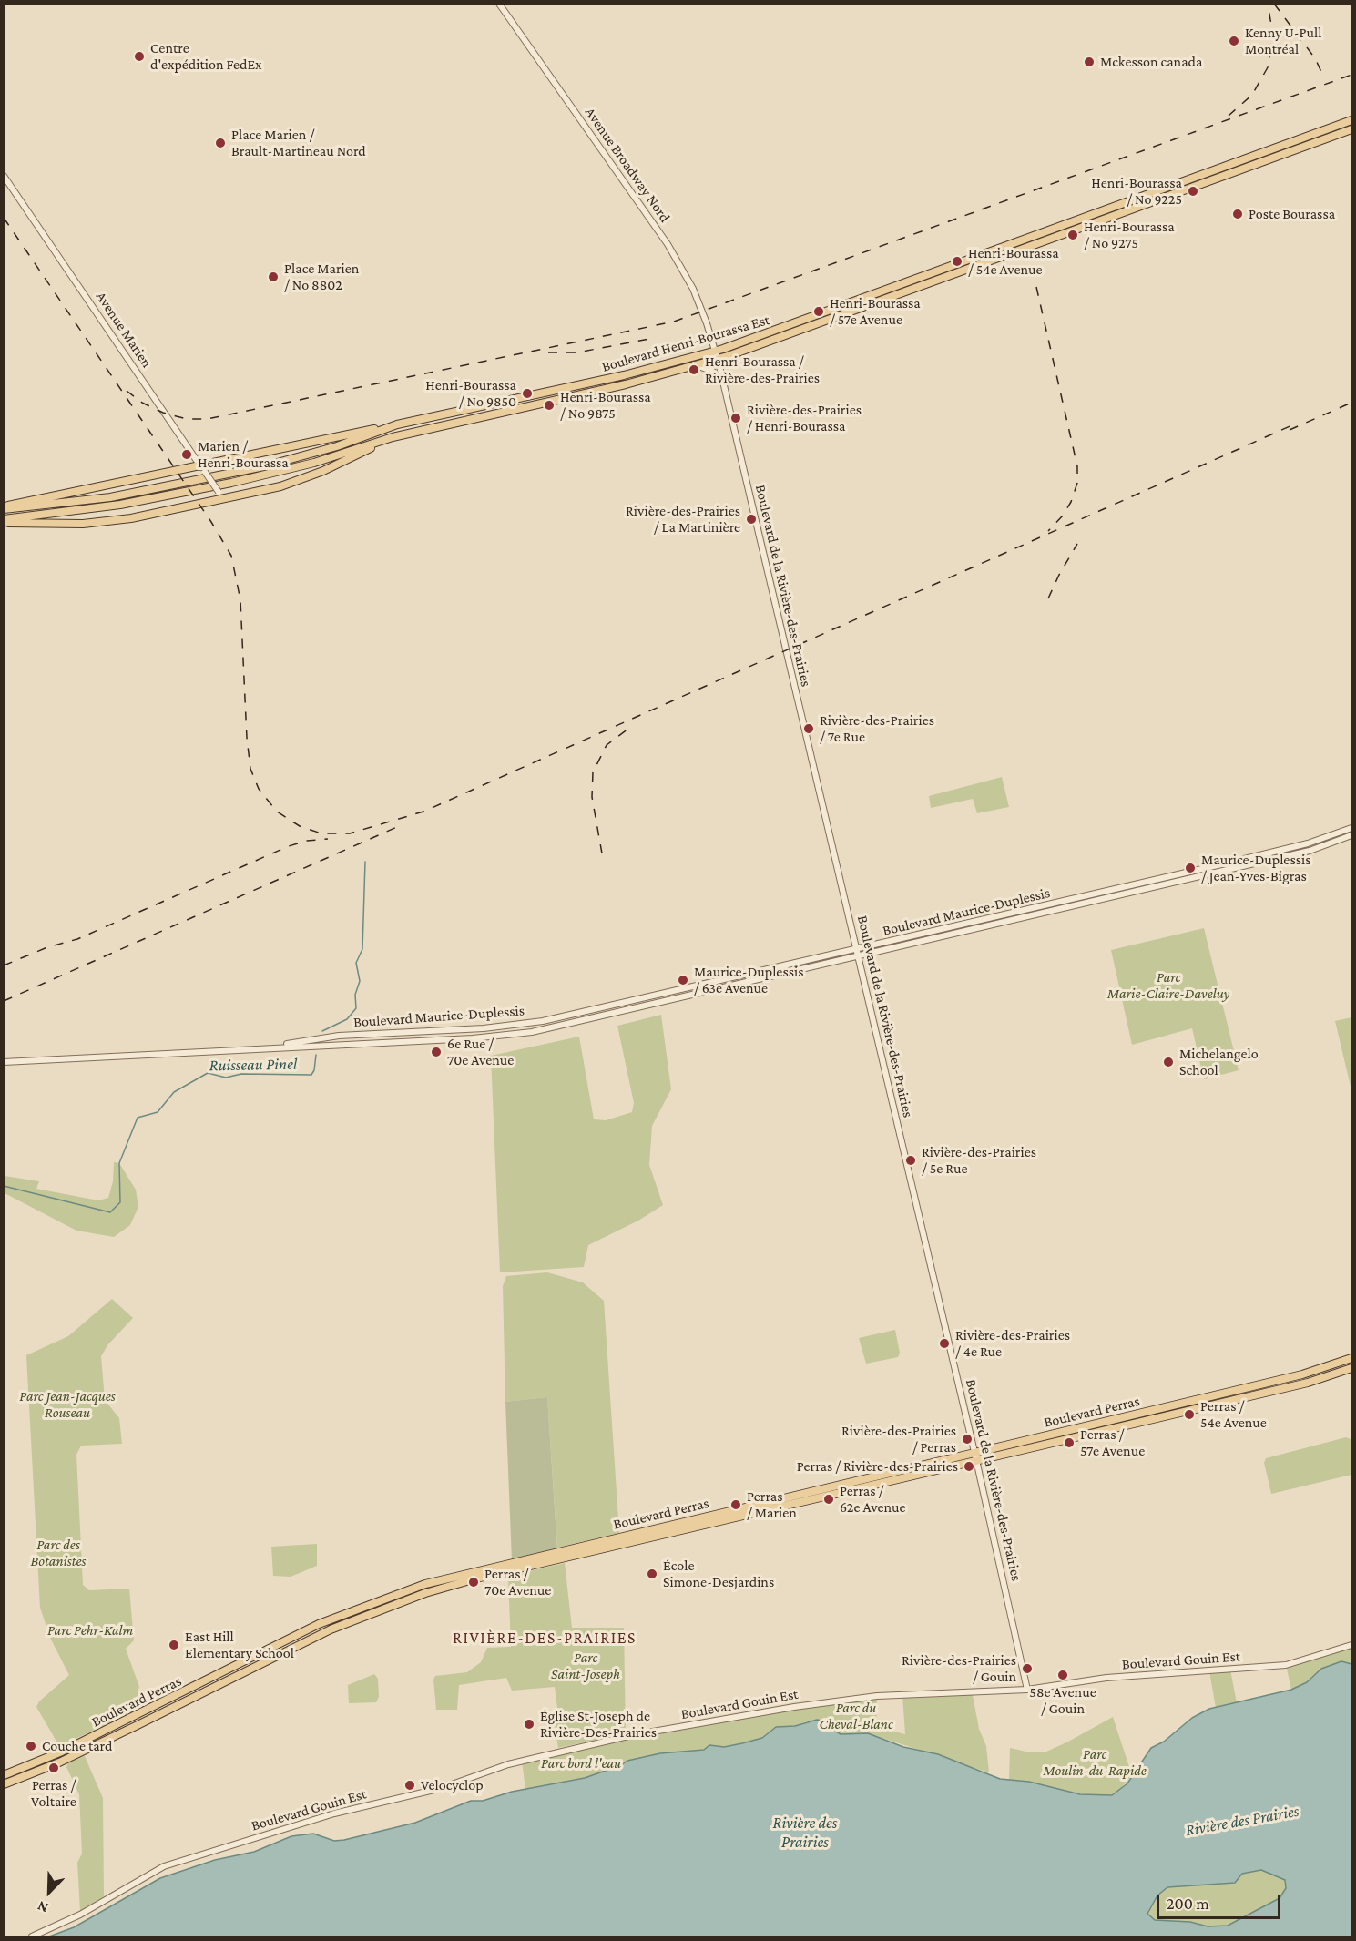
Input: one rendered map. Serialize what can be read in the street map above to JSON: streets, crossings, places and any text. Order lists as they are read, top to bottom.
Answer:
{
  "streets": {
    "main road": ["Boulevard Henri-Bourassa Est", "Boulevard Perras"],
    "street": [
      "Avenue Broadway Nord",
      "Avenue Marien",
      "Boulevard de la Rivière-des-Prairies",
      "Boulevard Maurice-Duplessis",
      "Boulevard Gouin Est"
    ]
  },
  "crossings": [
    ["Avenue Broadway Nord", "Boulevard Henri-Bourassa Est"],
    ["Avenue Broadway Nord", "Boulevard de la Rivière-des-Prairies"],
    ["Boulevard Henri-Bourassa Est", "Boulevard de la Rivière-des-Prairies"],
    ["Boulevard de la Rivière-des-Prairies", "Boulevard Maurice-Duplessis"],
    ["Boulevard de la Rivière-des-Prairies", "Boulevard Perras"],
    ["Boulevard de la Rivière-des-Prairies", "Boulevard Gouin Est"]
  ],
  "districts": ["RIVIÈRE-DES-PRAIRIES"],
  "water": ["Ruisseau Pinel", "Rivière des Prairies"],
  "parks": [
    "Parc Marie-Claire-Daveluy",
    "Parc Jean-Jacques Rouseau",
    "Parc des Botanistes",
    "Parc Pehr-Kalm",
    "Parc Saint-Joseph",
    "Parc du Cheval-Blanc",
    "Parc Moulin-du-Rapide",
    "Parc bord l'eau"
  ],
  "places": [
    "Kenny U-Pull Montréal",
    "Centre d'expédition FedEx",
    "Mckesson canada",
    "Place Marien / Brault-Martineau Nord",
    "Henri-Bourassa / No 9225",
    "Poste Bourassa",
    "Henri-Bourassa / No 9275",
    "Henri-Bourassa / 54e Avenue",
    "Place Marien / No 8802",
    "Henri-Bourassa / 57e Avenue",
    "Henri-Bourassa / Rivière-des-Prairies",
    "Henri-Bourassa / No 9850",
    "Henri-Bourassa / No 9875",
    "Rivière-des-Prairies / Henri-Bourassa",
    "Marien / Henri-Bourassa",
    "Rivière-des-Prairies / La Martinière",
    "Rivière-des-Prairies / 7e Rue",
    "Maurice-Duplessis / Jean-Yves-Bigras",
    "Maurice-Duplessis / 63e Avenue",
    "6e Rue / 70e Avenue",
    "Michelangelo School",
    "Rivière-des-Prairies / 5e Rue",
    "Rivière-des-Prairies / 4e Rue",
    "Perras / 54e Avenue",
    "Rivière-des-Prairies / Perras",
    "Perras / 57e Avenue",
    "Perras / Rivière-des-Prairies",
    "Perras / 62e Avenue",
    "Perras / Marien",
    "École Simone-Desjardins",
    "Perras / 70e Avenue",
    "East Hill Elementary School",
    "Rivière-des-Prairies / Gouin",
    "58e Avenue / Gouin",
    "Église St-Joseph de Rivière-Des-Prairies",
    "Couche tard",
    "Perras / Voltaire",
    "Velocyclop"
  ],
  "scale_bar": "200 m",
  "north": "bottom left"
}
